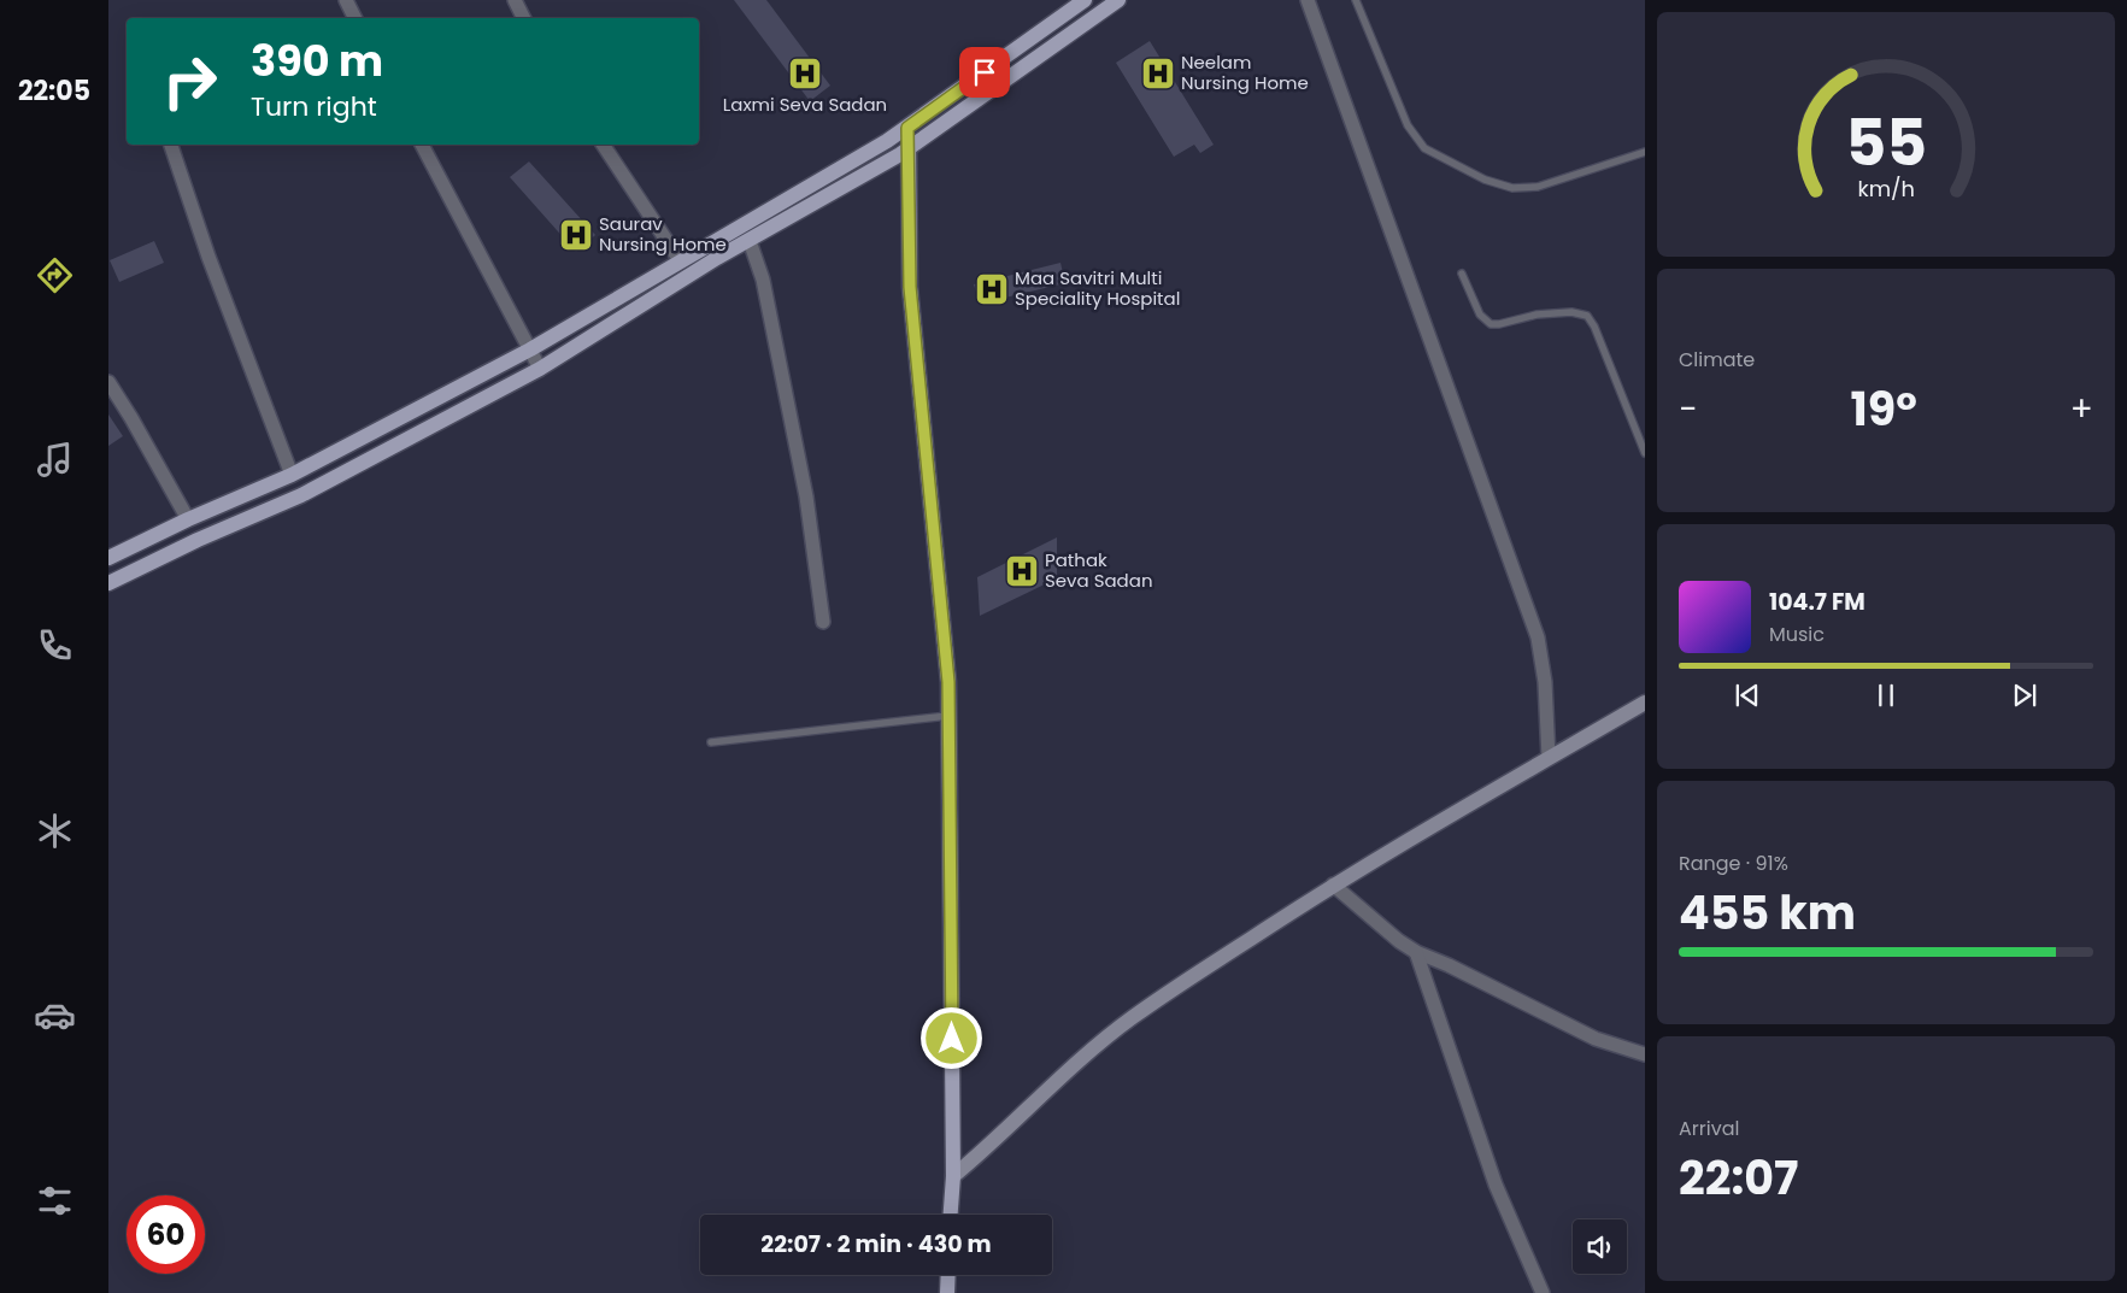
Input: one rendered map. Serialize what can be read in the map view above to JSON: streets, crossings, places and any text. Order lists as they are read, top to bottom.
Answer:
{
  "places": {
    "hospital": [
      "Laxmi Seva Sadan",
      "Neelam Nursing Home",
      "Saurav Nursing Home",
      "Maa Savitri Multi Speciality Hospital",
      "Pathak Seva Sadan"
    ]
  },
  "page": {
    "tabs": "22:05",
    "turn": ["390 m", "Turn right"],
    "tile": [
      "Climate",
      ["Range · 91%", "455 km"],
      ["Arrival", "22:07"]
    ],
    "heat": ["−", "19°", "+"],
    "song": ["104.7 FM", "Music"],
    "limit": "60",
    "trip": "22:07 · 2 min · 430 m",
    "gauge": ["55", "km/h"]
  }
}
